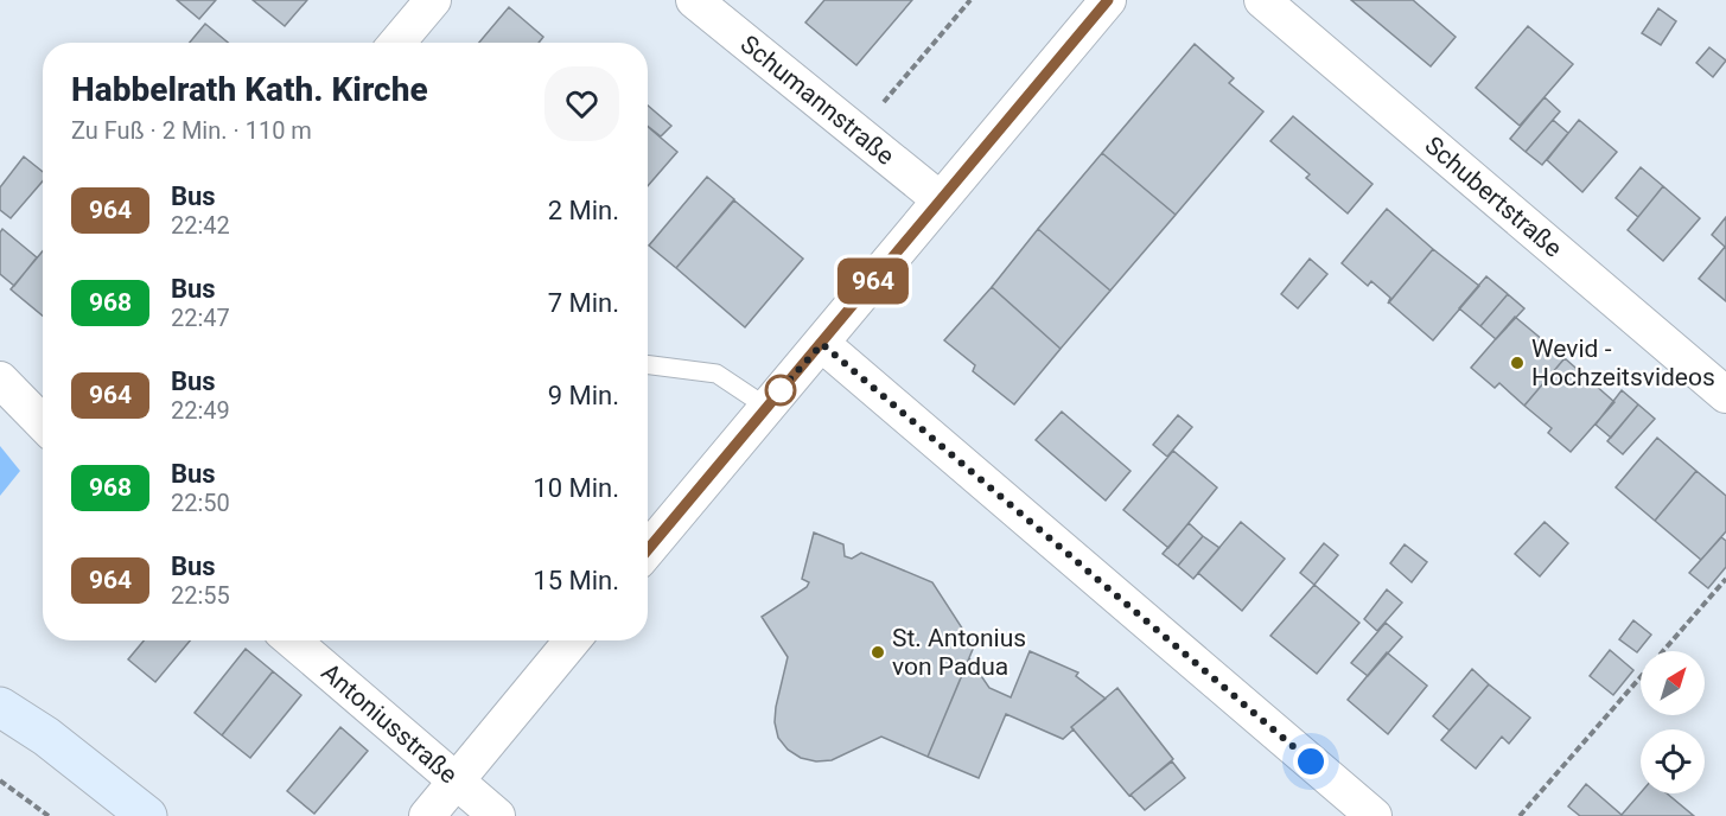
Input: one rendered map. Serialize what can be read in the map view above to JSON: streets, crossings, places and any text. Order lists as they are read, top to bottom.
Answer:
{
  "streets": {
    "street": ["Schumannstraße", "Schubertstraße", "Antoniusstraße"]
  },
  "places": ["Wevid - Hochzeitsvideos", "St. Antonius von Padua"],
  "lines": ["bus line 964"],
  "north": "top right",
  "page": {
    "on_map": "964",
    "heading": ["Habbelrath Kath. Kirche", "Zu Fuß · 2 Min. · 110 m"],
    "list": [
      {
        "mark": "964",
        "name": "Bus",
        "note": "22:42",
        "value": "2 Min."
      },
      {
        "mark": "968",
        "name": "Bus",
        "note": "22:47",
        "value": "7 Min."
      },
      {
        "mark": "964",
        "name": "Bus",
        "note": "22:49",
        "value": "9 Min."
      },
      {
        "mark": "968",
        "name": "Bus",
        "note": "22:50",
        "value": "10 Min."
      },
      {
        "mark": "964",
        "name": "Bus",
        "note": "22:55",
        "value": "15 Min."
      }
    ]
  }
}
